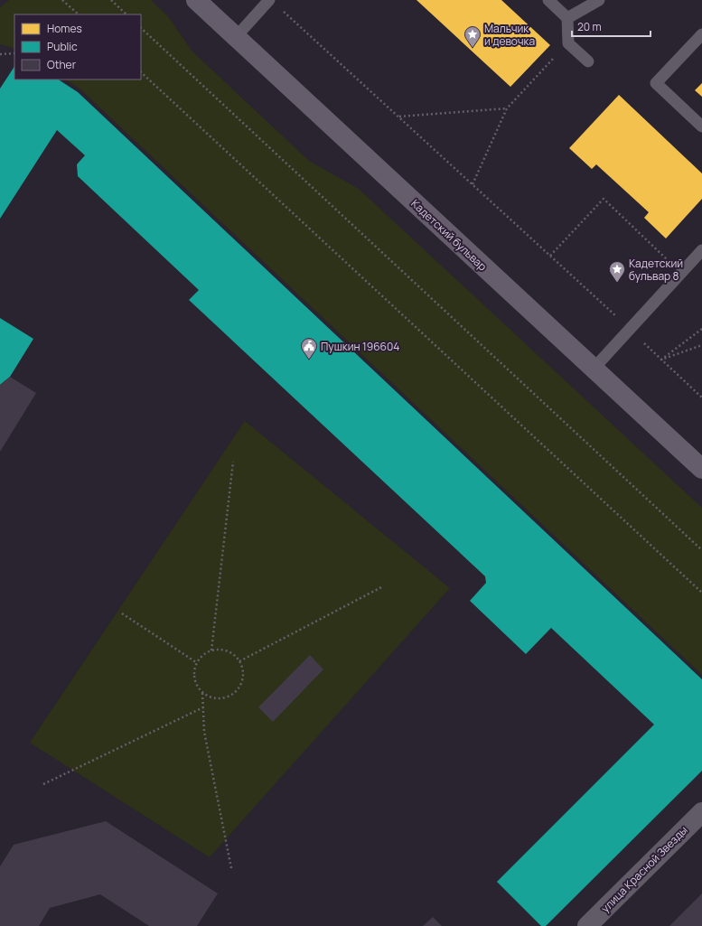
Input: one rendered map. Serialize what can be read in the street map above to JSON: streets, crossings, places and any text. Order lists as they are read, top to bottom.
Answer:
{
  "streets": {
    "street": ["Кадетский бульвар", "улица Красной Звезды"]
  },
  "places": {
    "place": ["Мальчик и девочка", "Кадетский бульвар 8"],
    "public building": ["Пушкин 196604"]
  },
  "legend": ["Homes", "Public", "Other"],
  "scale_bar": "20 m"
}
